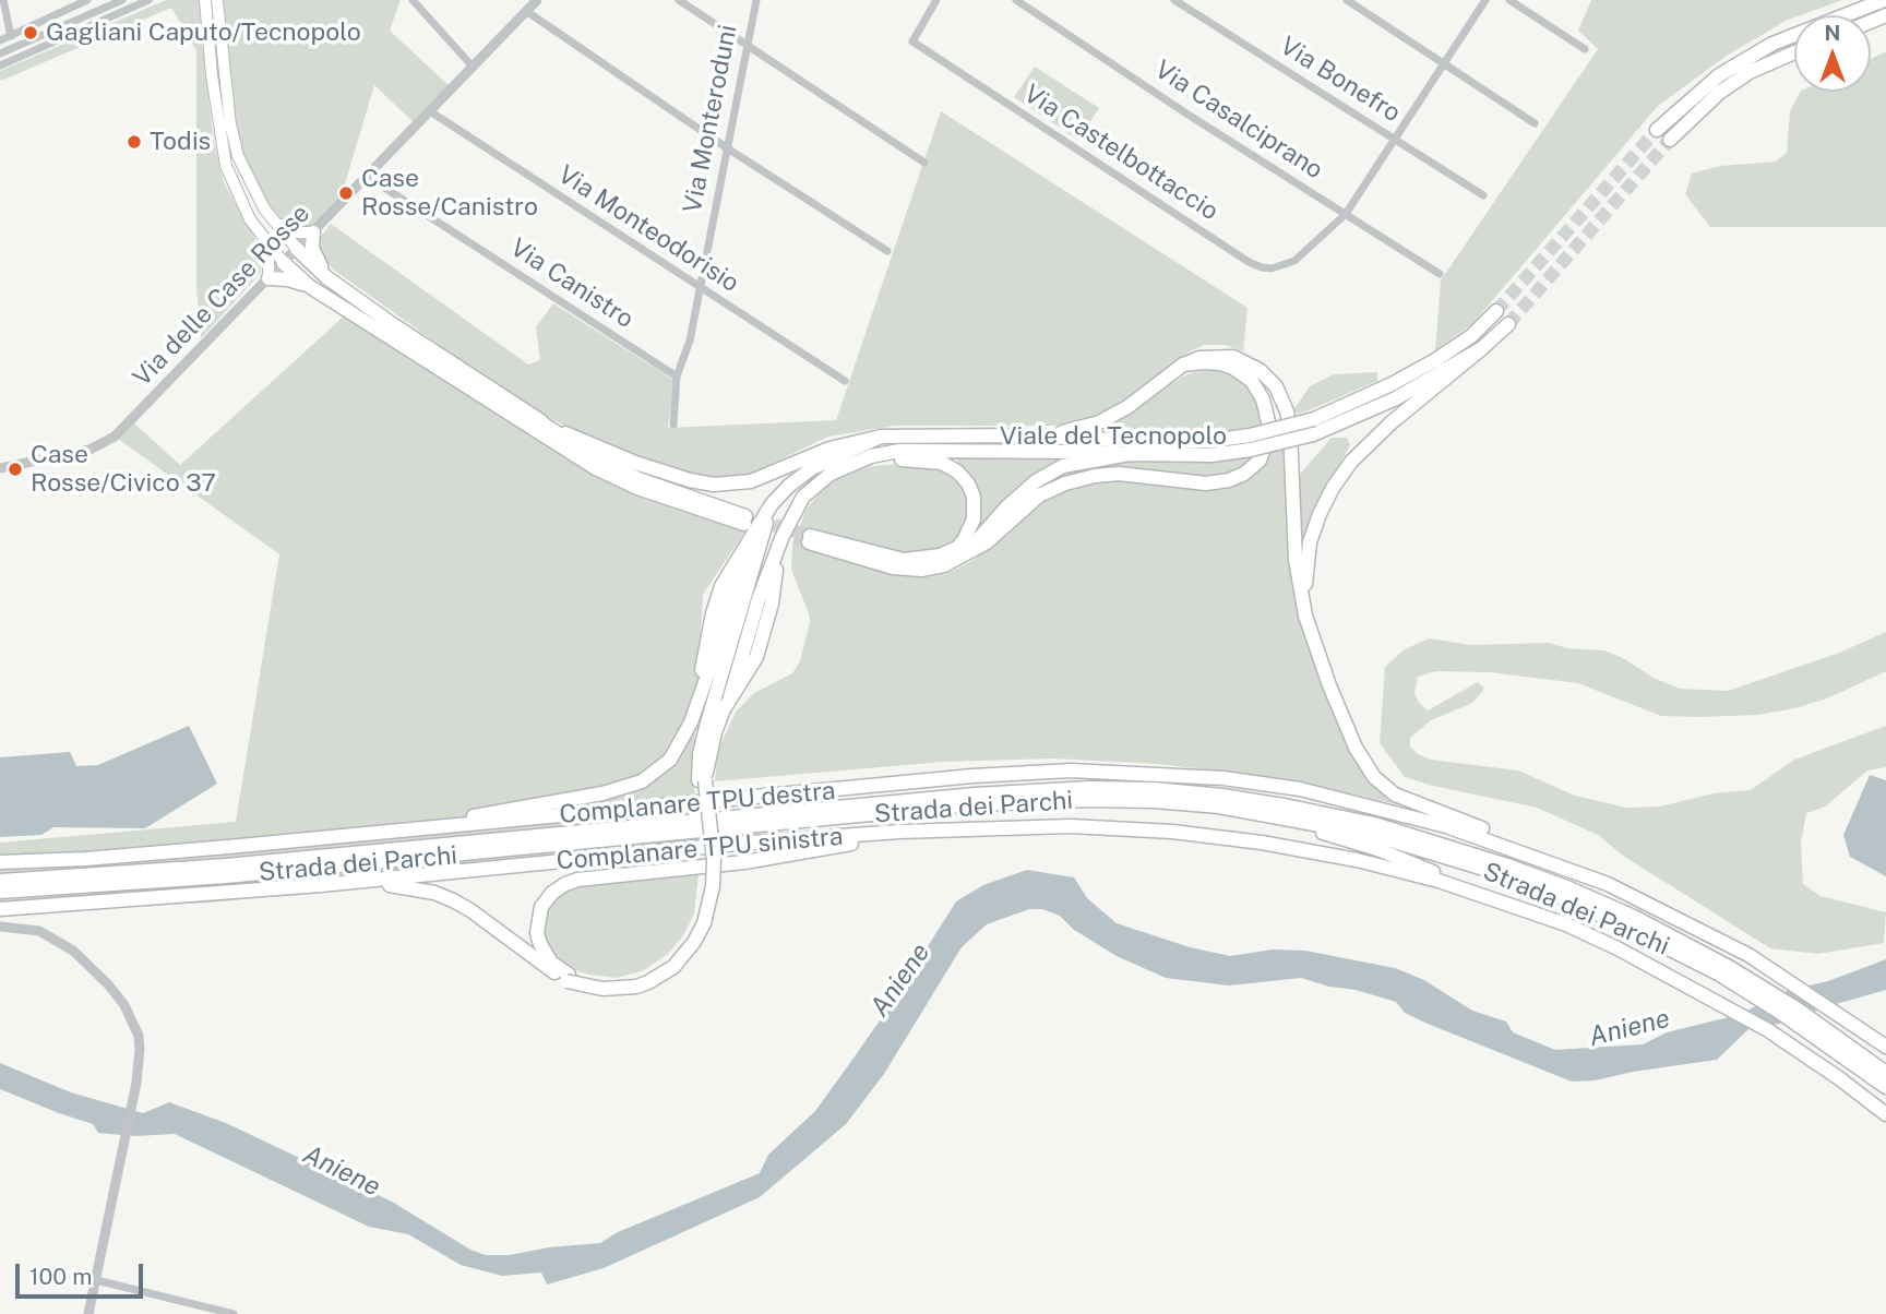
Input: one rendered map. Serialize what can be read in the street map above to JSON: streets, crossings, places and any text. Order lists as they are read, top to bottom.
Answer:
{
  "streets": {
    "highway": [
      "Viale del Tecnopolo",
      "Complanare TPU destra",
      "Strada dei Parchi",
      "Complanare TPU sinistra"
    ],
    "street": [
      "Via Bonefro",
      "Via Monteroduni",
      "Via Casalciprano",
      "Via Castelbottaccio",
      "Via Monteodorisio",
      "Via Canistro",
      "Via delle Case Rosse"
    ]
  },
  "crossings": [
    ["Via Bonefro", "Via Castelbottaccio"],
    ["Via Monteroduni", "Via Monteodorisio"],
    ["Via Monteroduni", "Via Canistro"],
    ["Via Casalciprano", "Via Castelbottaccio"],
    ["Via Monteodorisio", "Via delle Case Rosse"],
    ["Via Canistro", "Via delle Case Rosse"]
  ],
  "water": ["Aniene"],
  "places": [
    "Gagliani Caputo/Tecnopolo",
    "Todis",
    "Case Rosse/Canistro",
    "Case Rosse/Civico 37"
  ],
  "scale_bar": "100 m",
  "north": "top"
}
